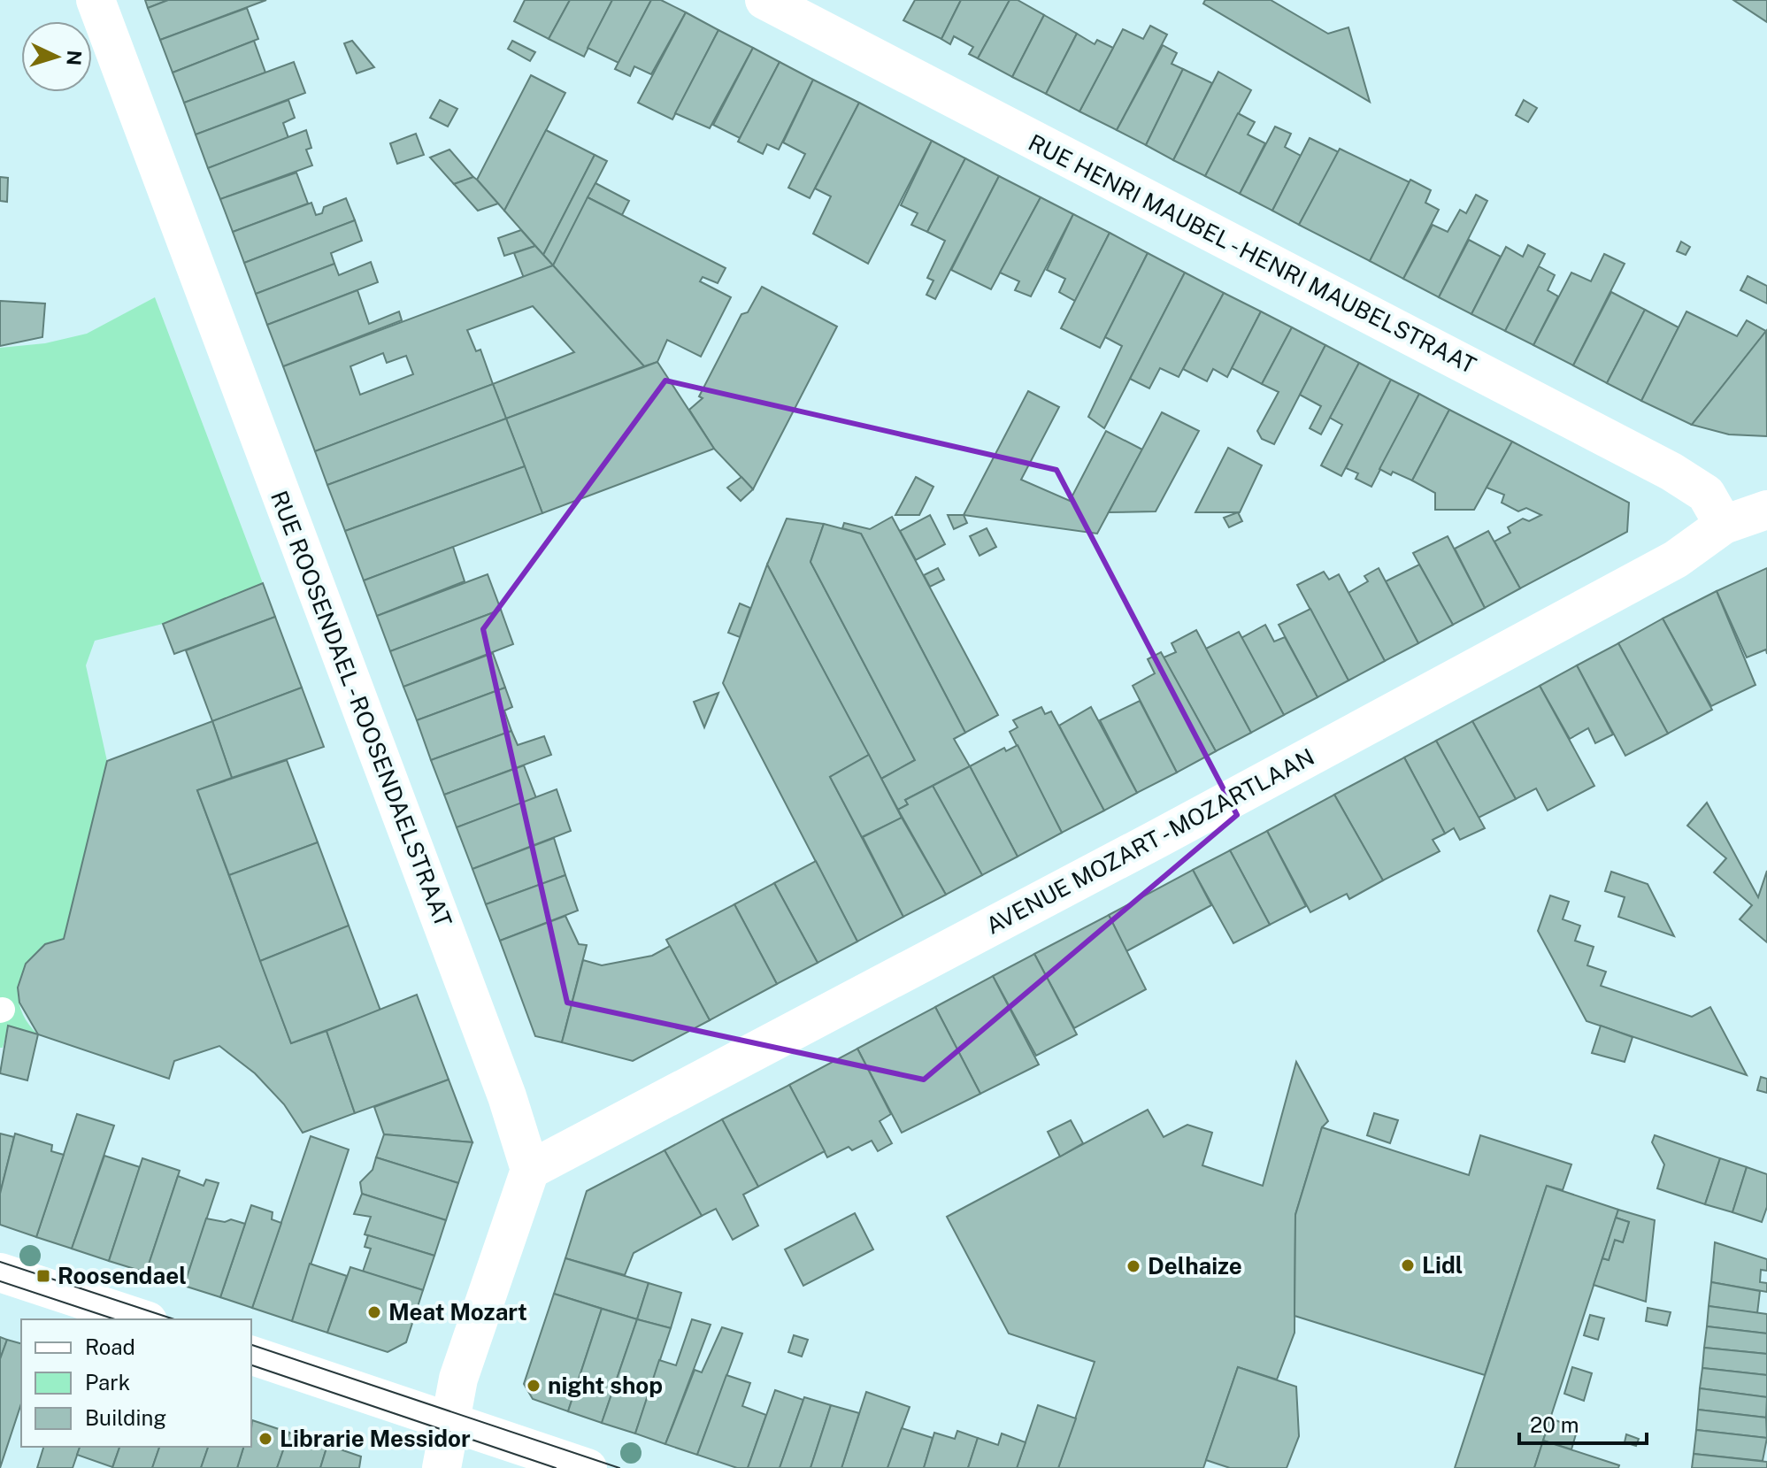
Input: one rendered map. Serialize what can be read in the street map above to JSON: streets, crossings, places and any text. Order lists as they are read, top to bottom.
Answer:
{
  "streets": {
    "street": ["RUE HENRI MAUBEL - HENRI MAUBELSTRAAT", "RUE ROOSENDAEL - ROOSENDAELSTRAAT", "AVENUE MOZART - MOZARTLAAN"]
  },
  "crossings": [
    ["RUE HENRI MAUBEL - HENRI MAUBELSTRAAT", "AVENUE MOZART - MOZARTLAAN"],
    ["RUE ROOSENDAEL - ROOSENDAELSTRAAT", "AVENUE MOZART - MOZARTLAAN"]
  ],
  "places": {
    "other": [
      "Lidl",
      "Delhaize",
      "Meat Mozart",
      "night shop",
      "Librarie Messidor"
    ],
    "transit": ["Roosendael"]
  },
  "legend": ["Road", "Park", "Building"],
  "scale_bar": "20 m",
  "north": "right"
}
